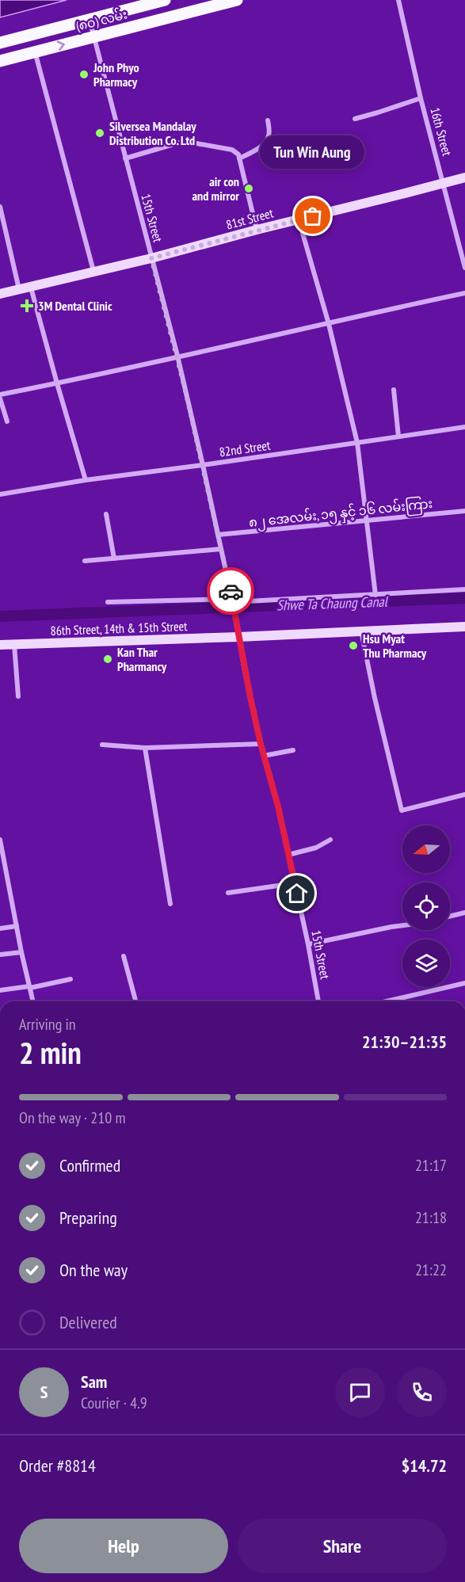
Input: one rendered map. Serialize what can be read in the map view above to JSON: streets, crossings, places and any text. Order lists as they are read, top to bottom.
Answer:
{
  "streets": {
    "main road": ["(၈၀) လမ်း"],
    "street": [
      "16th Street",
      "15th Street",
      "81st Street",
      "82nd Street",
      "၈၂ အေလမ်း, ၁၅ နှင့် ၁၆ လမ်းကြား",
      "86th Street, 14th & 15th Street"
    ]
  },
  "crossings": [
    ["(၈၀) လမ်း", "15th Street"],
    ["16th Street", "81st Street"],
    ["15th Street", "81st Street"],
    ["15th Street", "82nd Street"],
    ["15th Street", "၈၂ အေလမ်း, ၁၅ နှင့် ၁၆ လမ်းကြား"],
    ["15th Street", "86th Street, 14th & 15th Street"]
  ],
  "water": ["Shwe Ta Chaung Canal"],
  "places": {
    "other": [
      "John Phyo Pharmacy",
      "Silversea Mandalay Distribution Co. Ltd",
      "air con and mirror",
      "Tun Win Aung",
      "Hsu Myat Thu Pharmacy",
      "Kan Thar Pharmancy"
    ],
    "health": ["3M Dental Clinic"]
  },
  "north": "left",
  "page": {
    "bubble": "Tun Win Aung",
    "heading": ["2 min", "Arriving in", "21:30–21:35"],
    "panel": [
      "Sam",
      "Courier · 4.9",
      "Order #8814",
      "$14.72"
    ],
    "bar": "On the way · 210 m",
    "list": [
      ["Confirmed", "21:17"],
      ["Preparing", "21:18"],
      ["On the way", "21:22"],
      "Delivered"
    ],
    "round": "S",
    "buttons": ["Help", "Share"]
  }
}
